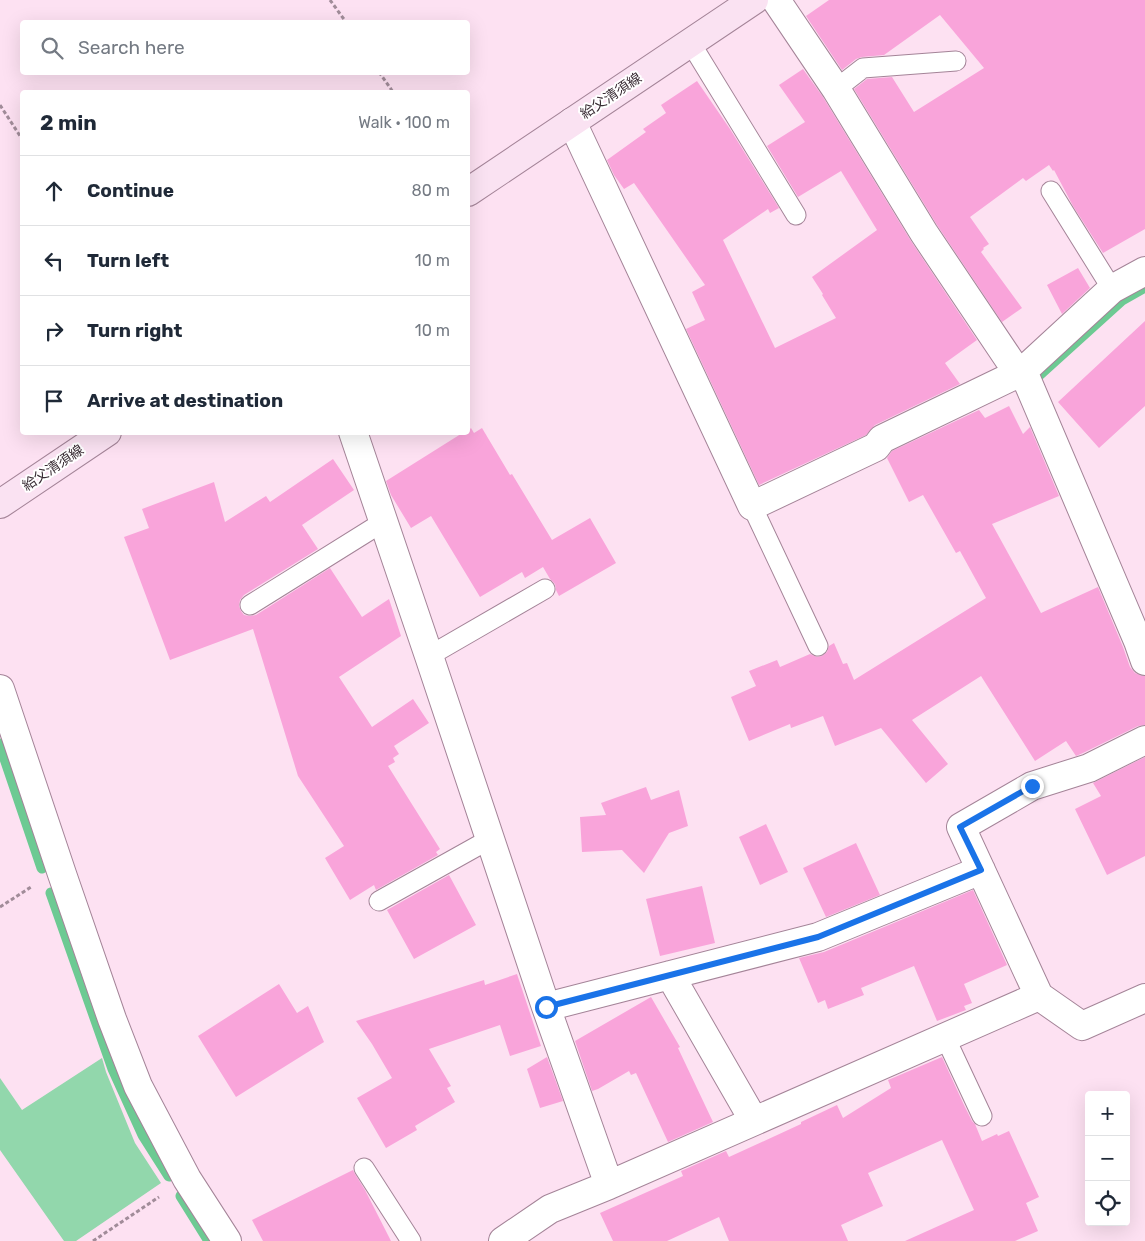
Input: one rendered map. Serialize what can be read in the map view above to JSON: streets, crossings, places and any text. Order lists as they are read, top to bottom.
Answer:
{
  "streets": {
    "main road": ["給父清須線"]
  },
  "page": {
    "search": "Search here",
    "heading": ["2 min", "Walk · 100 m"],
    "list": [
      ["Continue", "80 m"],
      ["Turn left", "10 m"],
      ["Turn right", "10 m"],
      "Arrive at destination"
    ],
    "map_buttons": ["+", "−"]
  }
}
